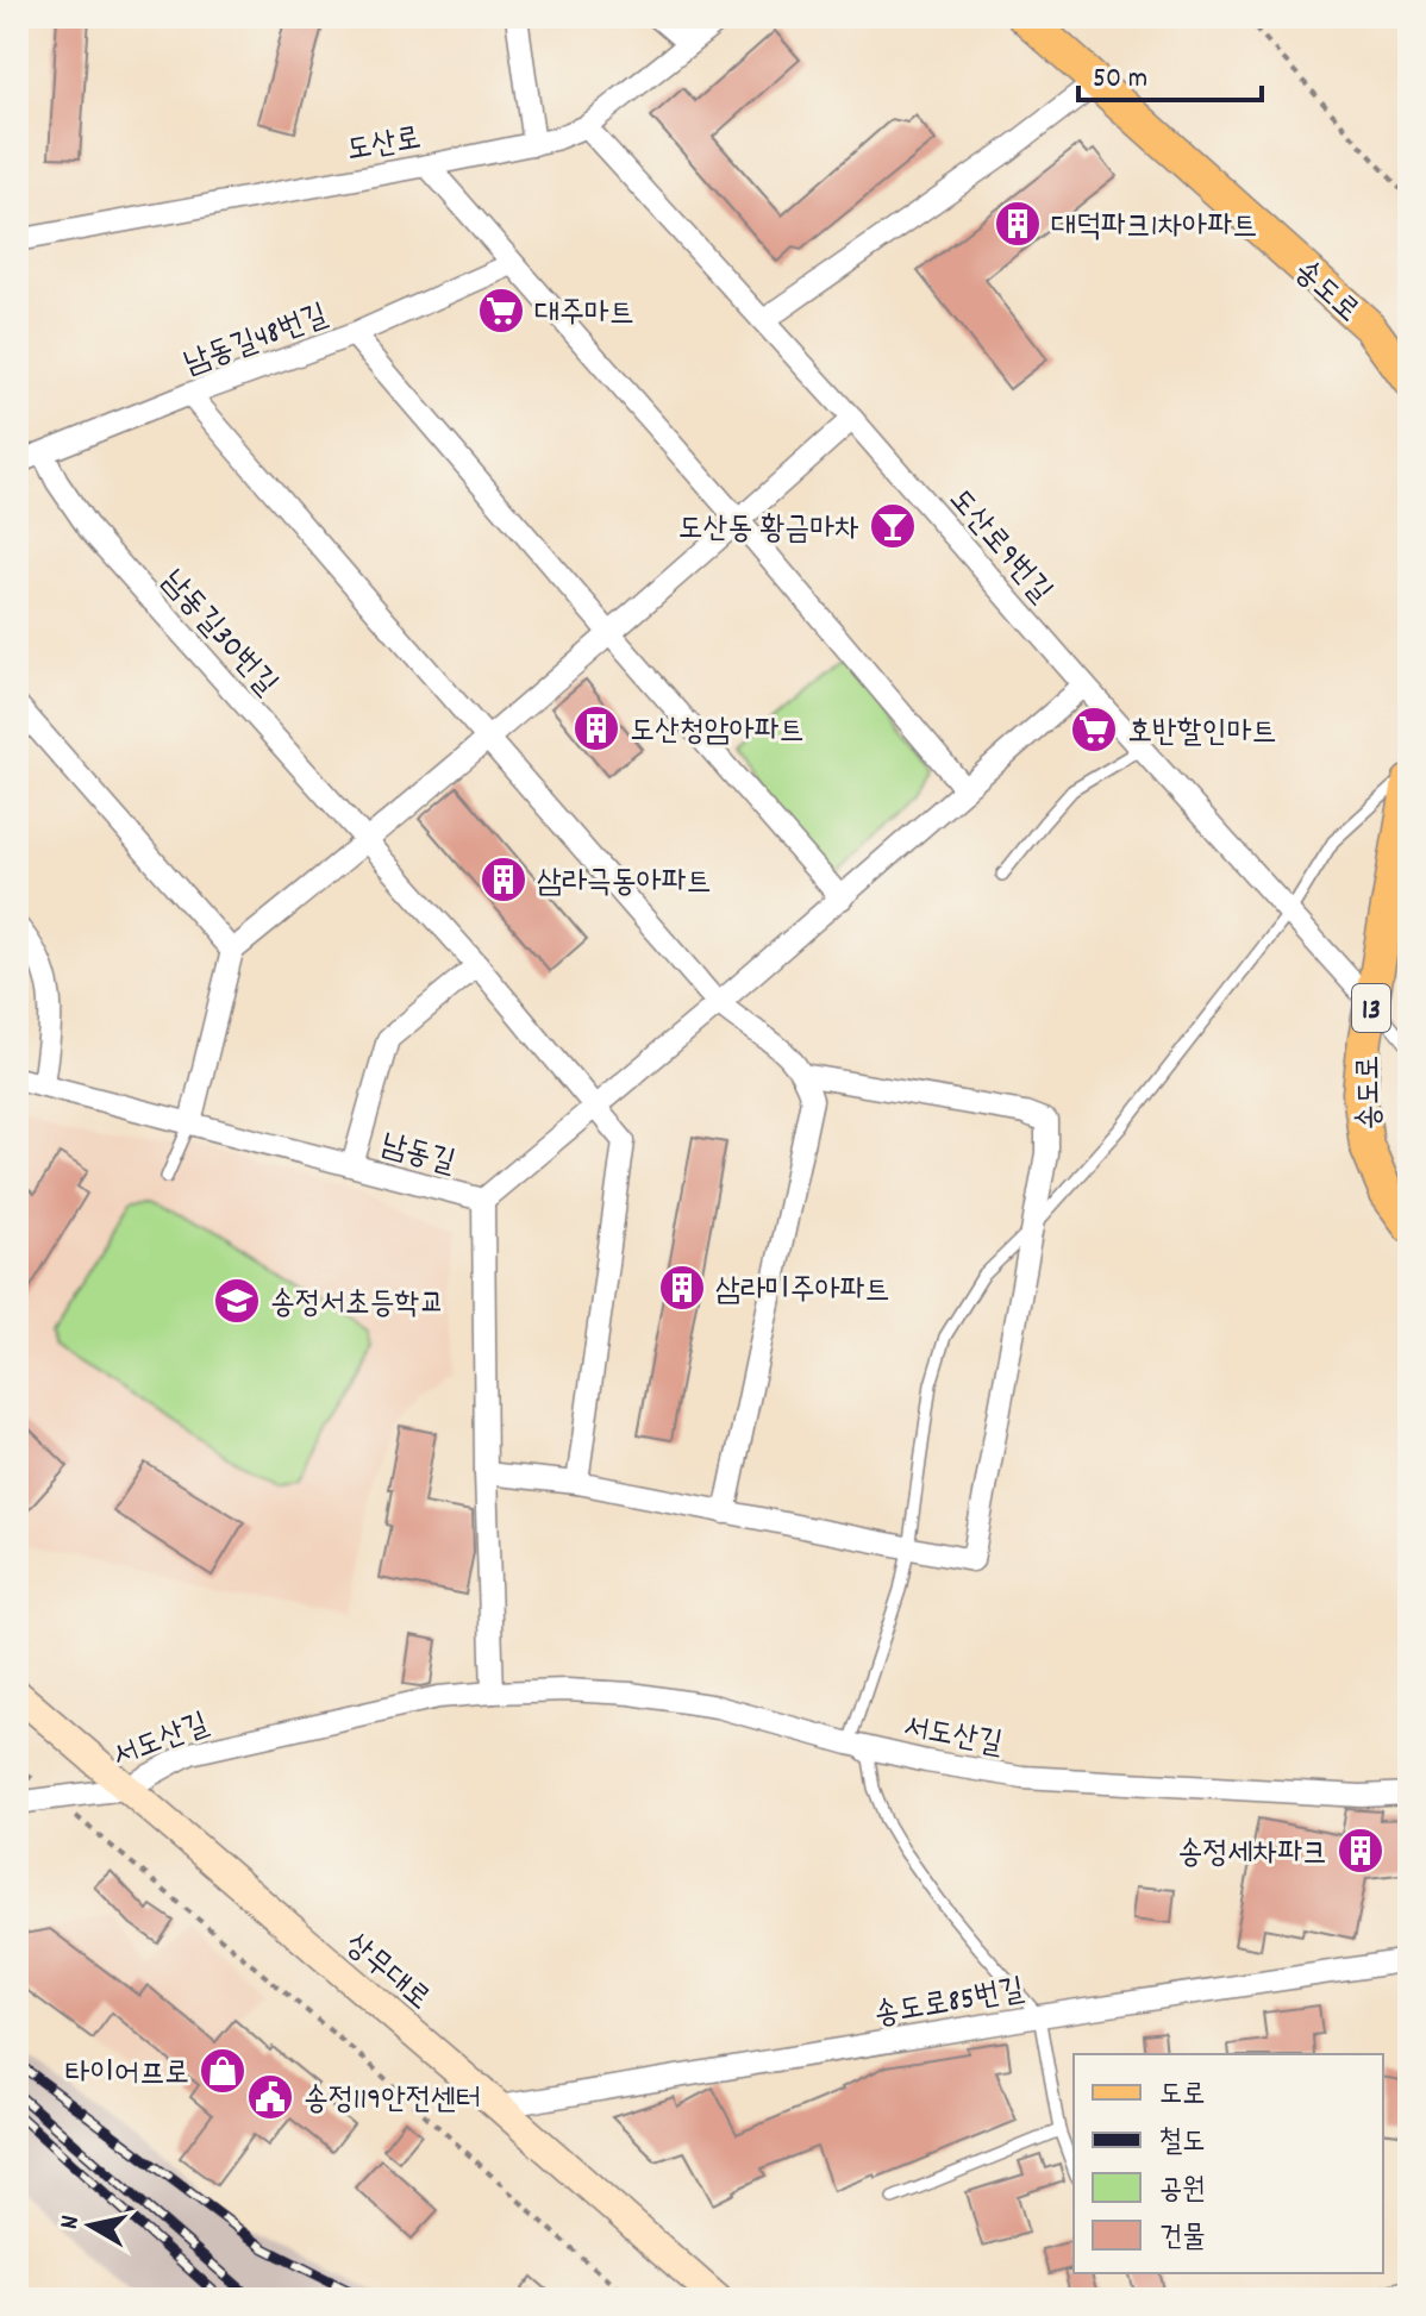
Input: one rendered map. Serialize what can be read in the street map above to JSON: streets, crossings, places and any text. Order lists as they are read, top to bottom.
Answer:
{
  "streets": {
    "main road": ["송도로", "13", "상무대로"],
    "street": [
      "도산로",
      "남동길48번길",
      "도산로9번길",
      "남동길30번길",
      "남동길",
      "서도산길",
      "송도로85번길"
    ]
  },
  "crossings": [
    ["도산로", "도산로9번길"],
    ["송도로", "도산로9번길"],
    ["남동길48번길", "남동길30번길"],
    ["도산로9번길", "남동길"],
    ["서도산길", "상무대로"],
    ["상무대로", "송도로85번길"]
  ],
  "places": {
    "building": [
      "대덕파크1차아파트",
      "도산청암아파트",
      "삼라극동아파트",
      "삼라미주아파트",
      "송정세차파크"
    ],
    "supermarket": ["대주마트", "호반할인마트"],
    "bar": ["도산동 황금마차"],
    "school or university": ["송정서초등학교"],
    "shop": ["타이어프로"],
    "public building": ["송정119안전센터"]
  },
  "legend": [
    "도로",
    "철도",
    "공원",
    "건물"
  ],
  "scale_bar": "50 m",
  "north": "left"
}
